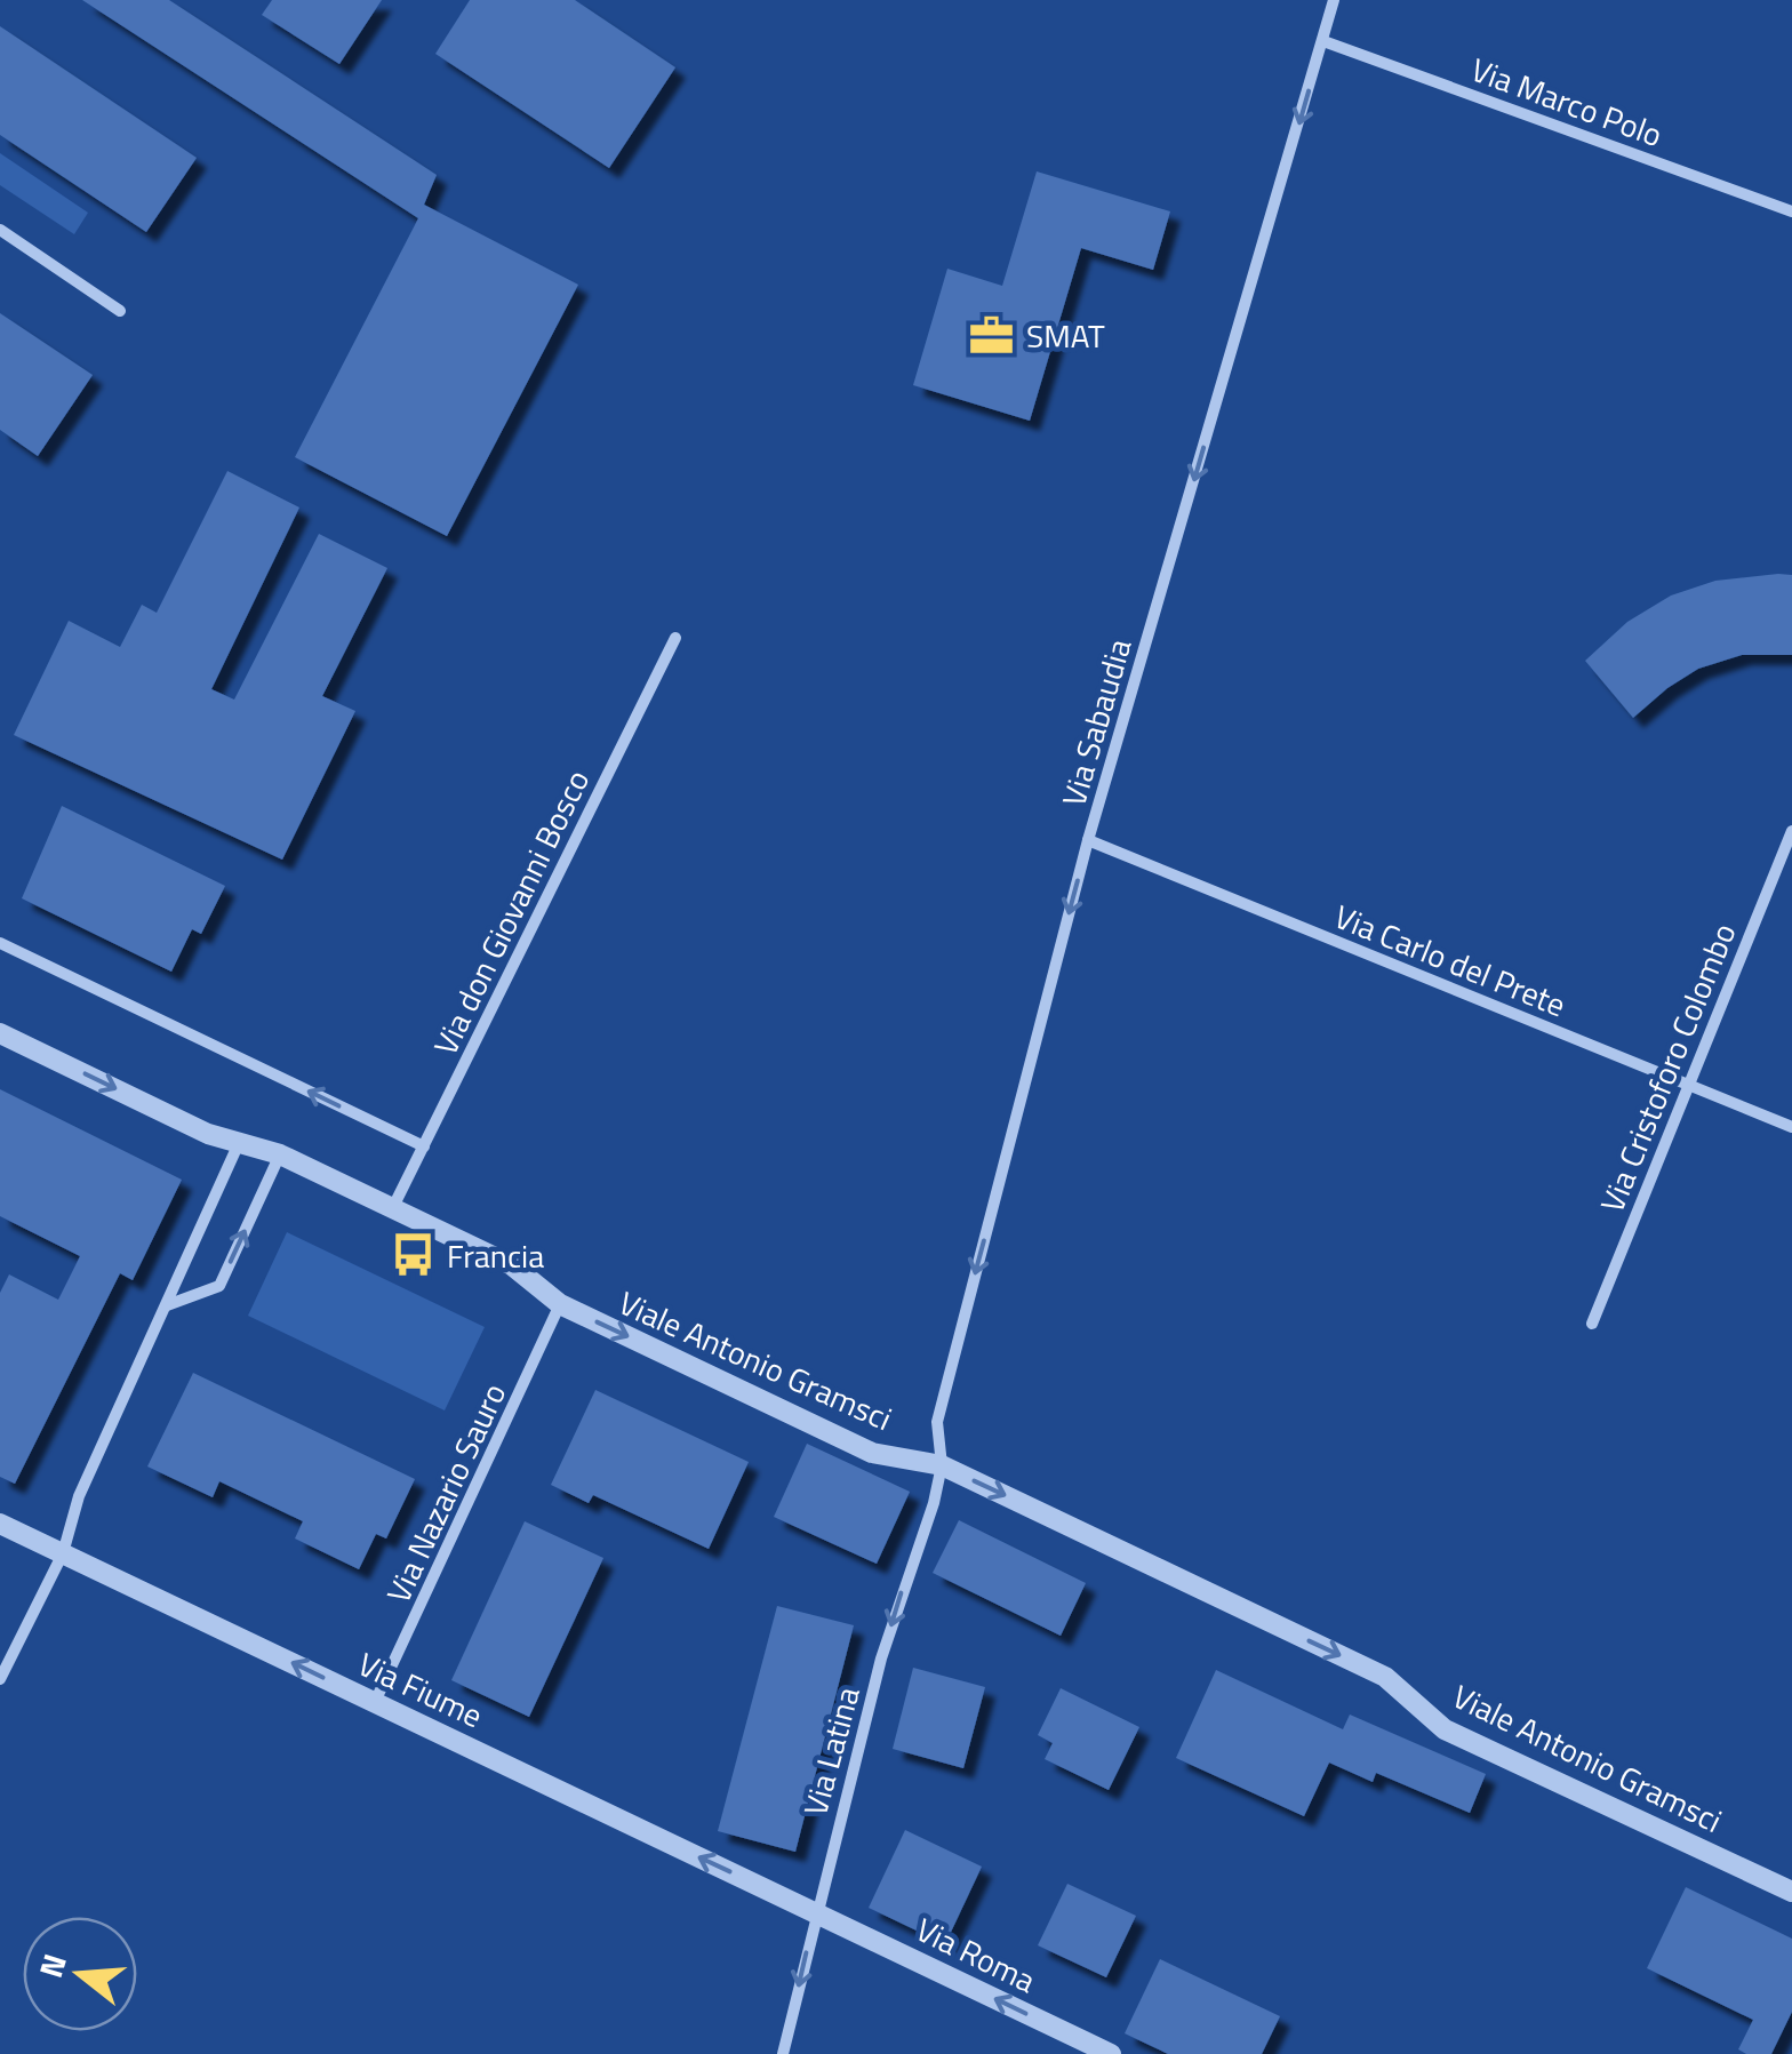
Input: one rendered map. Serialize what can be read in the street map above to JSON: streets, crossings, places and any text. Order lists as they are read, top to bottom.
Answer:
{
  "streets": {
    "street": [
      "Via Marco Polo",
      "Via Sabaudia",
      "Via don Giovanni Bosco",
      "Via Carlo del Prete",
      "Via Cristoforo Colombo",
      "Viale Antonio Gramsci",
      "Via Nazario Sauro",
      "Via Fiume",
      "Via Latina",
      "Via Roma"
    ]
  },
  "crossings": [
    ["Via Marco Polo", "Via Sabaudia"],
    ["Via Sabaudia", "Via Carlo del Prete"],
    ["Via Sabaudia", "Viale Antonio Gramsci"],
    ["Via Sabaudia", "Via Latina"],
    ["Via don Giovanni Bosco", "Viale Antonio Gramsci"],
    ["Via Carlo del Prete", "Via Cristoforo Colombo"],
    ["Viale Antonio Gramsci", "Via Nazario Sauro"],
    ["Viale Antonio Gramsci", "Via Latina"],
    ["Via Nazario Sauro", "Via Fiume"],
    ["Via Fiume", "Via Latina"],
    ["Via Fiume", "Via Roma"],
    ["Via Latina", "Via Roma"]
  ],
  "one_way": [
    "Via Sabaudia",
    "Viale Antonio Gramsci",
    "Via Fiume",
    "Via Latina",
    "Via Roma"
  ],
  "places": {
    "office": ["SMAT"],
    "bus stop": ["Francia"]
  },
  "north": "left"
}
